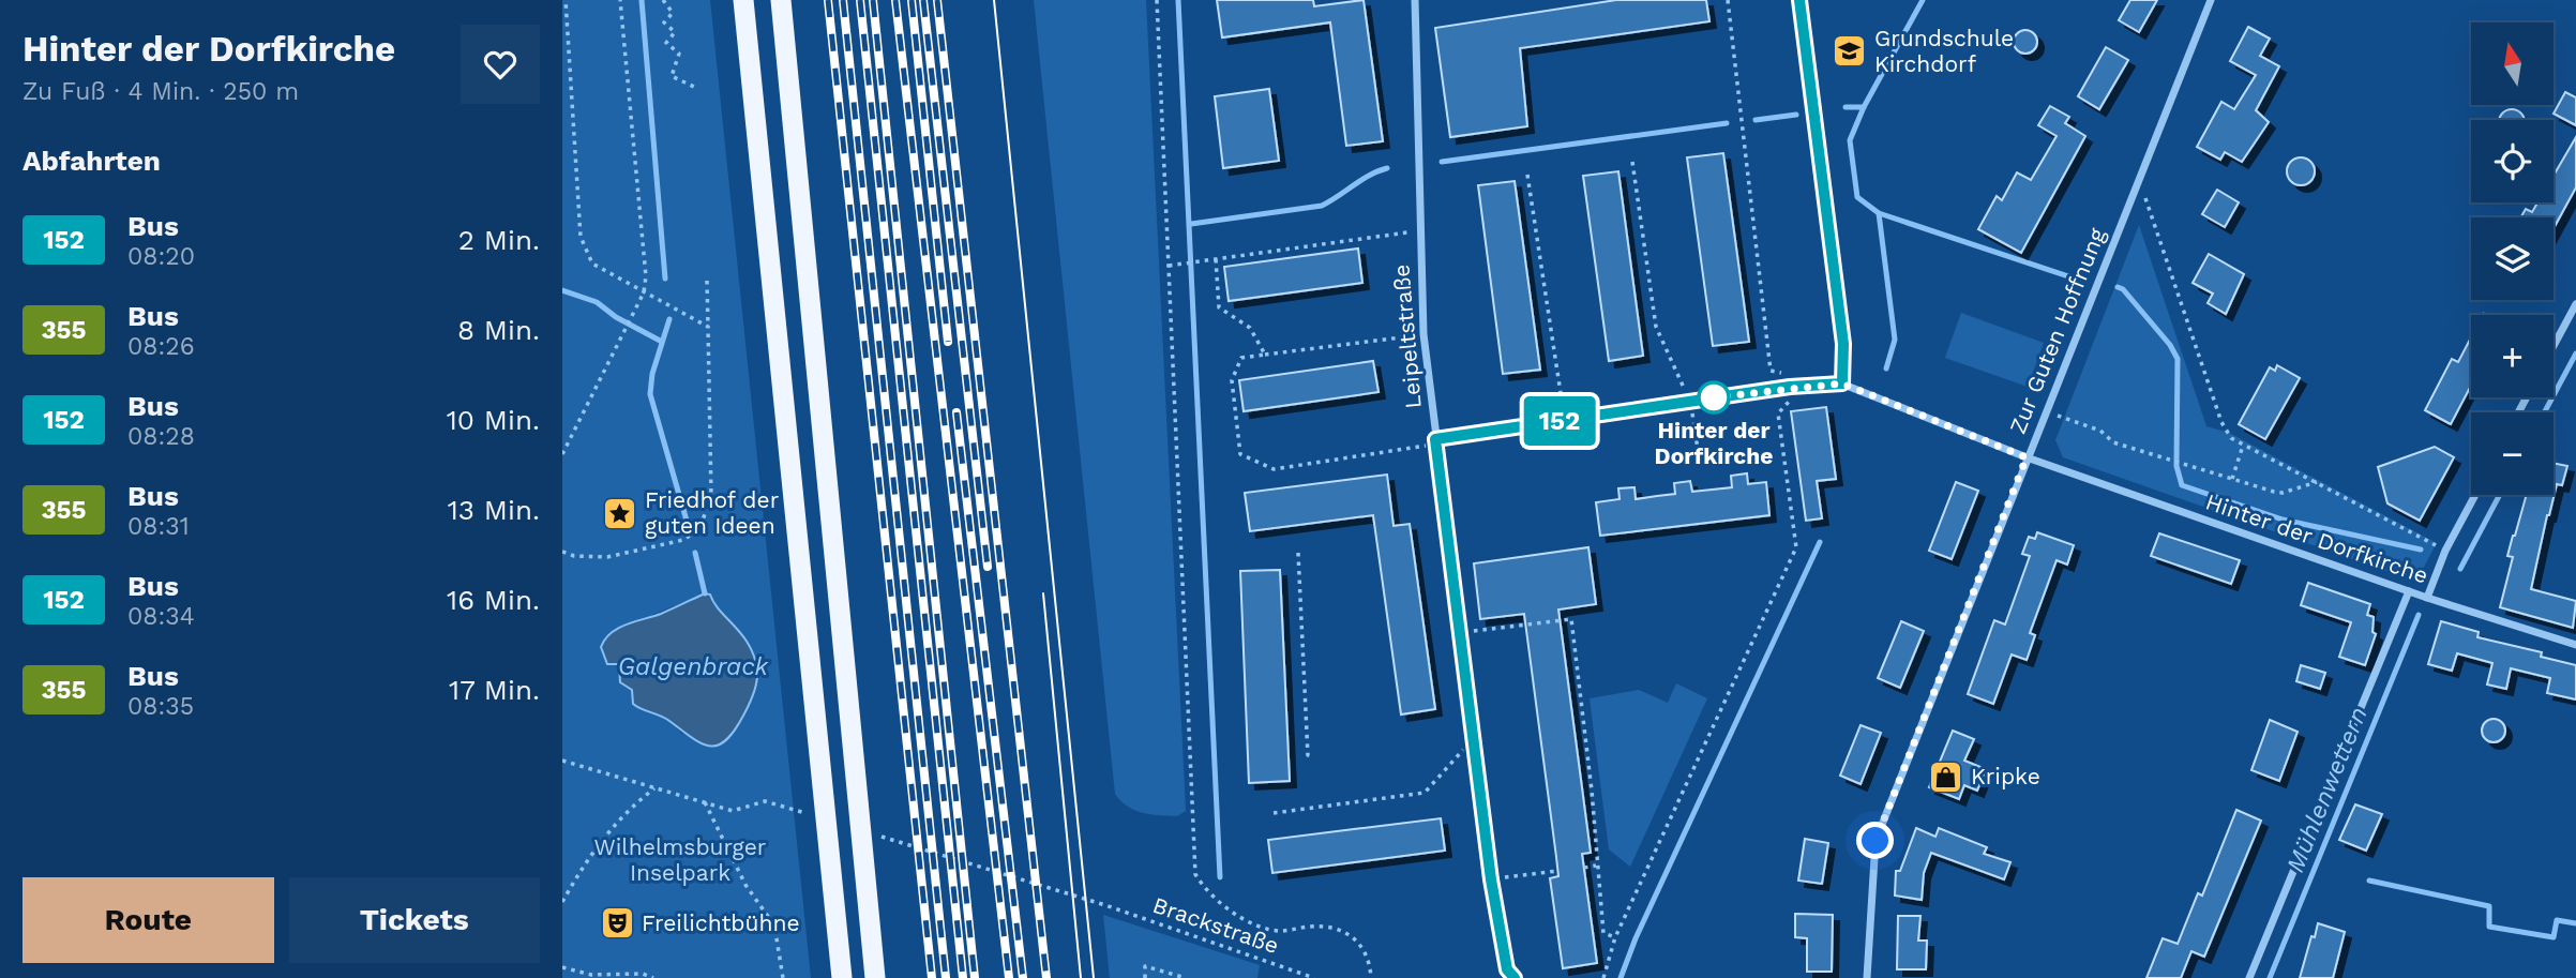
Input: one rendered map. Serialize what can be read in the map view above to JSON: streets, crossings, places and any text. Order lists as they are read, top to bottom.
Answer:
{
  "streets": {
    "street": ["Zur Guten Hoffnung", "Leipeltstraße", "Hinter der Dorfkirche"],
    "path": ["Brackstraße"]
  },
  "crossings": [
    ["Zur Guten Hoffnung", "Hinter der Dorfkirche"],
    ["Leipeltstraße", "Hinter der Dorfkirche"]
  ],
  "water": ["Galgenbrack", "Mühlenwettern"],
  "parks": ["Wilhelmsburger Inselpark"],
  "places": {
    "school or university": ["Grundschule Kirchdorf"],
    "other": ["Hinter der Dorfkirche"],
    "place": ["Friedhof der guten Ideen"],
    "shop": ["Kripke"],
    "theatre": ["Freilichtbühne"]
  },
  "lines": ["bus line 152"],
  "north": "top",
  "page": {
    "heading": [
      ["Hinter der Dorfkirche", "Zu Fuß · 4 Min. · 250 m"],
      "Abfahrten"
    ],
    "on_map": "152",
    "map_buttons": ["+", "−"],
    "list": [
      {
        "mark": "152",
        "name": "Bus",
        "note": "08:20",
        "value": "2 Min."
      },
      {
        "mark": "355",
        "name": "Bus",
        "note": "08:26",
        "value": "8 Min."
      },
      {
        "mark": "152",
        "name": "Bus",
        "note": "08:28",
        "value": "10 Min."
      },
      {
        "mark": "355",
        "name": "Bus",
        "note": "08:31",
        "value": "13 Min."
      },
      {
        "mark": "152",
        "name": "Bus",
        "note": "08:34",
        "value": "16 Min."
      },
      {
        "mark": "355",
        "name": "Bus",
        "note": "08:35",
        "value": "17 Min."
      }
    ],
    "buttons": ["Route", "Tickets"]
  }
}
